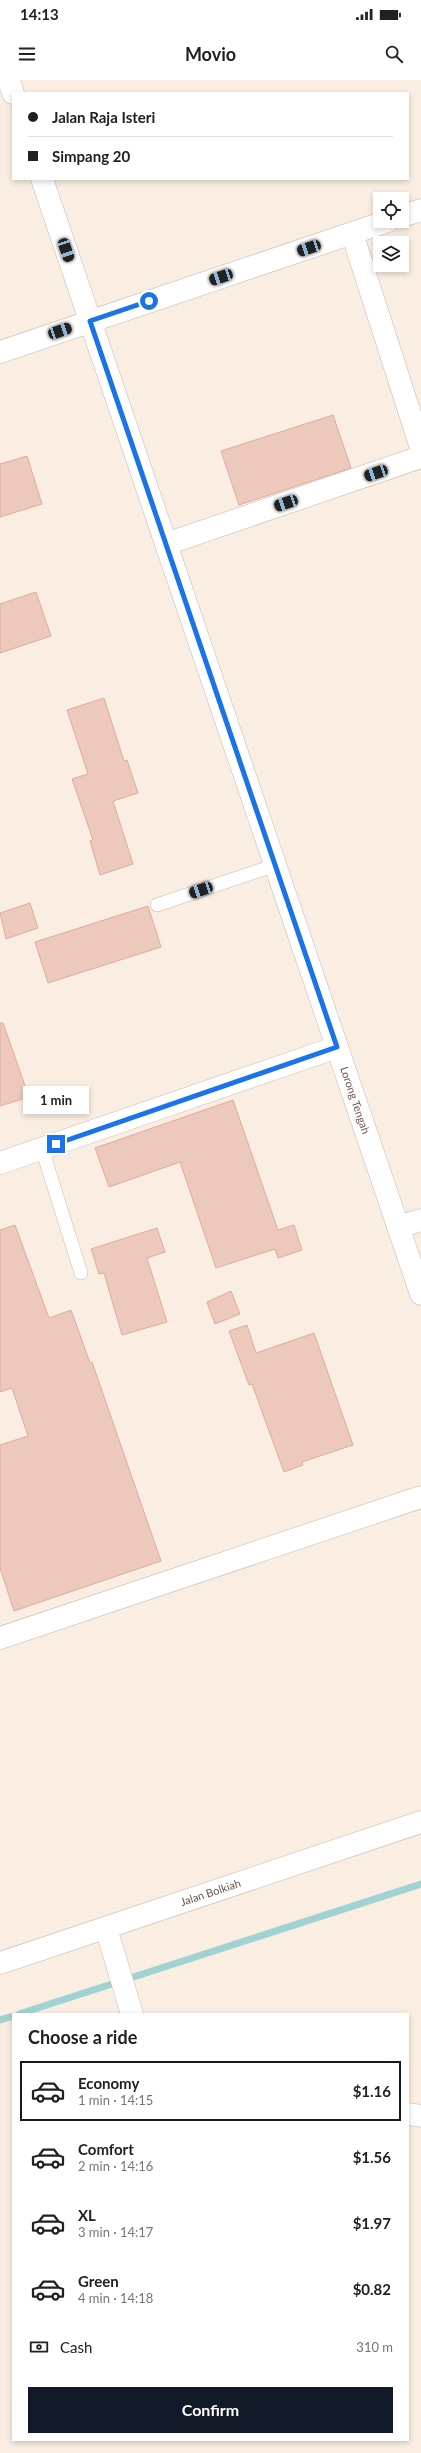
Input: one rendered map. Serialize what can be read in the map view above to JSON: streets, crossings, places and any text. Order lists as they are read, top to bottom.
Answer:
{
  "streets": {
    "street": ["Lorong Tengah", "Jalan Bolkiah"]
  },
  "page": {
    "status": "14:13",
    "header": "Movio",
    "banner": ["Jalan Raja Isteri", "Simpang 20"],
    "bubble": "1 min",
    "heading": "Choose a ride",
    "list": [
      {
        "name": "Economy",
        "note": "1 min · 14:15",
        "value": "$1.16"
      },
      {
        "name": "Comfort",
        "note": "2 min · 14:16",
        "value": "$1.56"
      },
      {
        "name": "XL",
        "note": "3 min · 14:17",
        "value": "$1.97"
      },
      {
        "name": "Green",
        "note": "4 min · 14:18",
        "value": "$0.82"
      }
    ],
    "pay": ["Cash", "310 m"],
    "buttons": "Confirm"
  }
}
